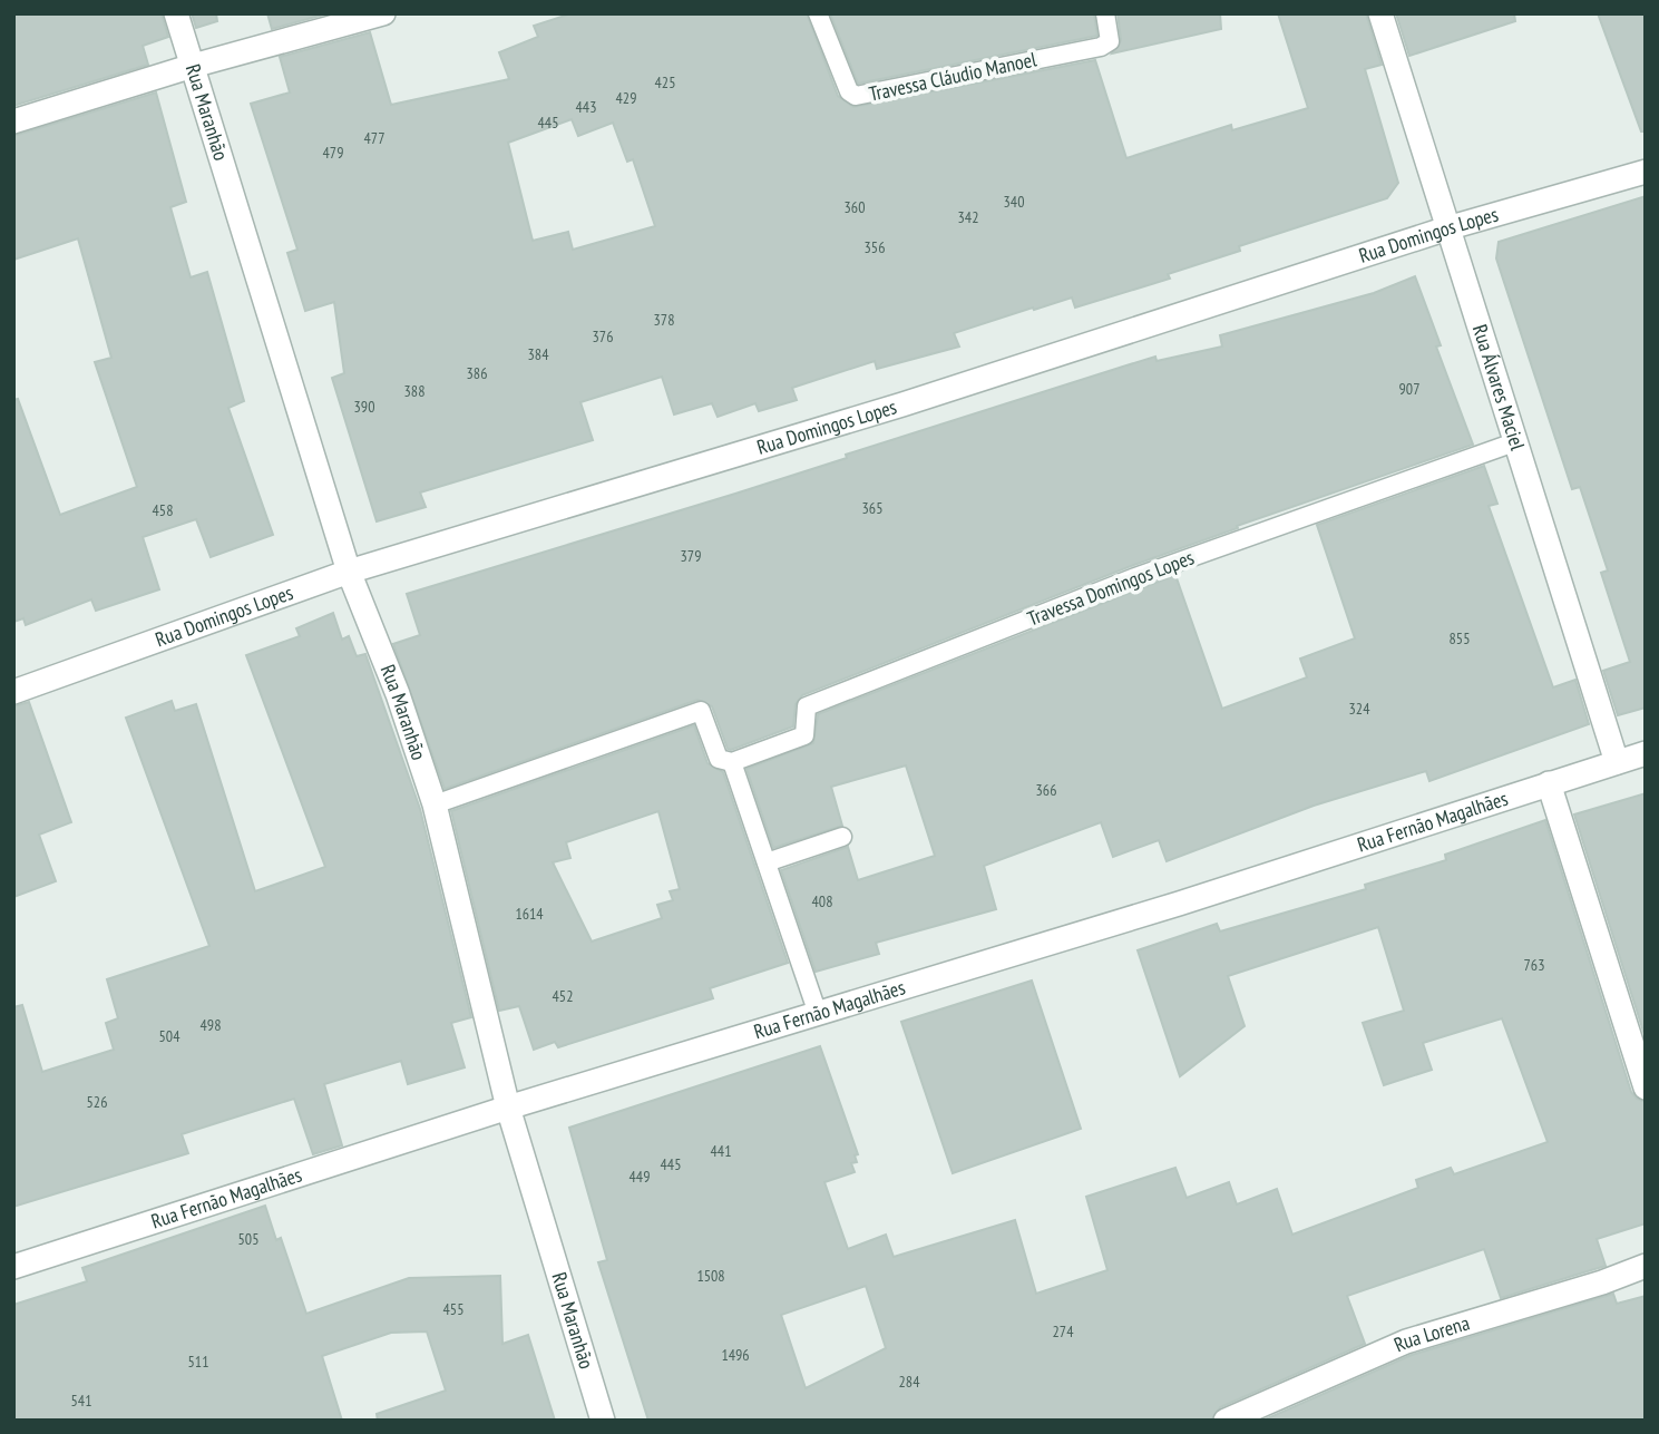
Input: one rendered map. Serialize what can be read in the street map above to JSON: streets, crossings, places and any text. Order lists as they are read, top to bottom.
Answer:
{
  "streets": {
    "street": [
      "Rua Maranhão",
      "Rua Domingos Lopes",
      "Rua Álvares Maciel",
      "Rua Fernão Magalhães",
      "Rua Lorena"
    ],
    "lane": ["Travessa Cláudio Manoel", "Travessa Domingos Lopes"]
  },
  "crossings": [
    ["Rua Maranhão", "Rua Domingos Lopes"],
    ["Rua Maranhão", "Rua Fernão Magalhães"],
    ["Rua Domingos Lopes", "Rua Álvares Maciel"],
    ["Rua Álvares Maciel", "Travessa Domingos Lopes"],
    ["Rua Álvares Maciel", "Rua Fernão Magalhães"]
  ],
  "house_numbers": [
    "425",
    "429",
    "443",
    "445",
    "477",
    "479",
    "340",
    "360",
    "342",
    "356",
    "378",
    "376",
    "384",
    "386",
    "907",
    "388",
    "390",
    "365",
    "458",
    "379",
    "855",
    "324",
    "366",
    "408",
    "1614",
    "763",
    "452",
    "498",
    "504",
    "526",
    "441",
    "445",
    "449",
    "505",
    "1508",
    "455",
    "274",
    "1496",
    "511",
    "284",
    "541"
  ]
}
